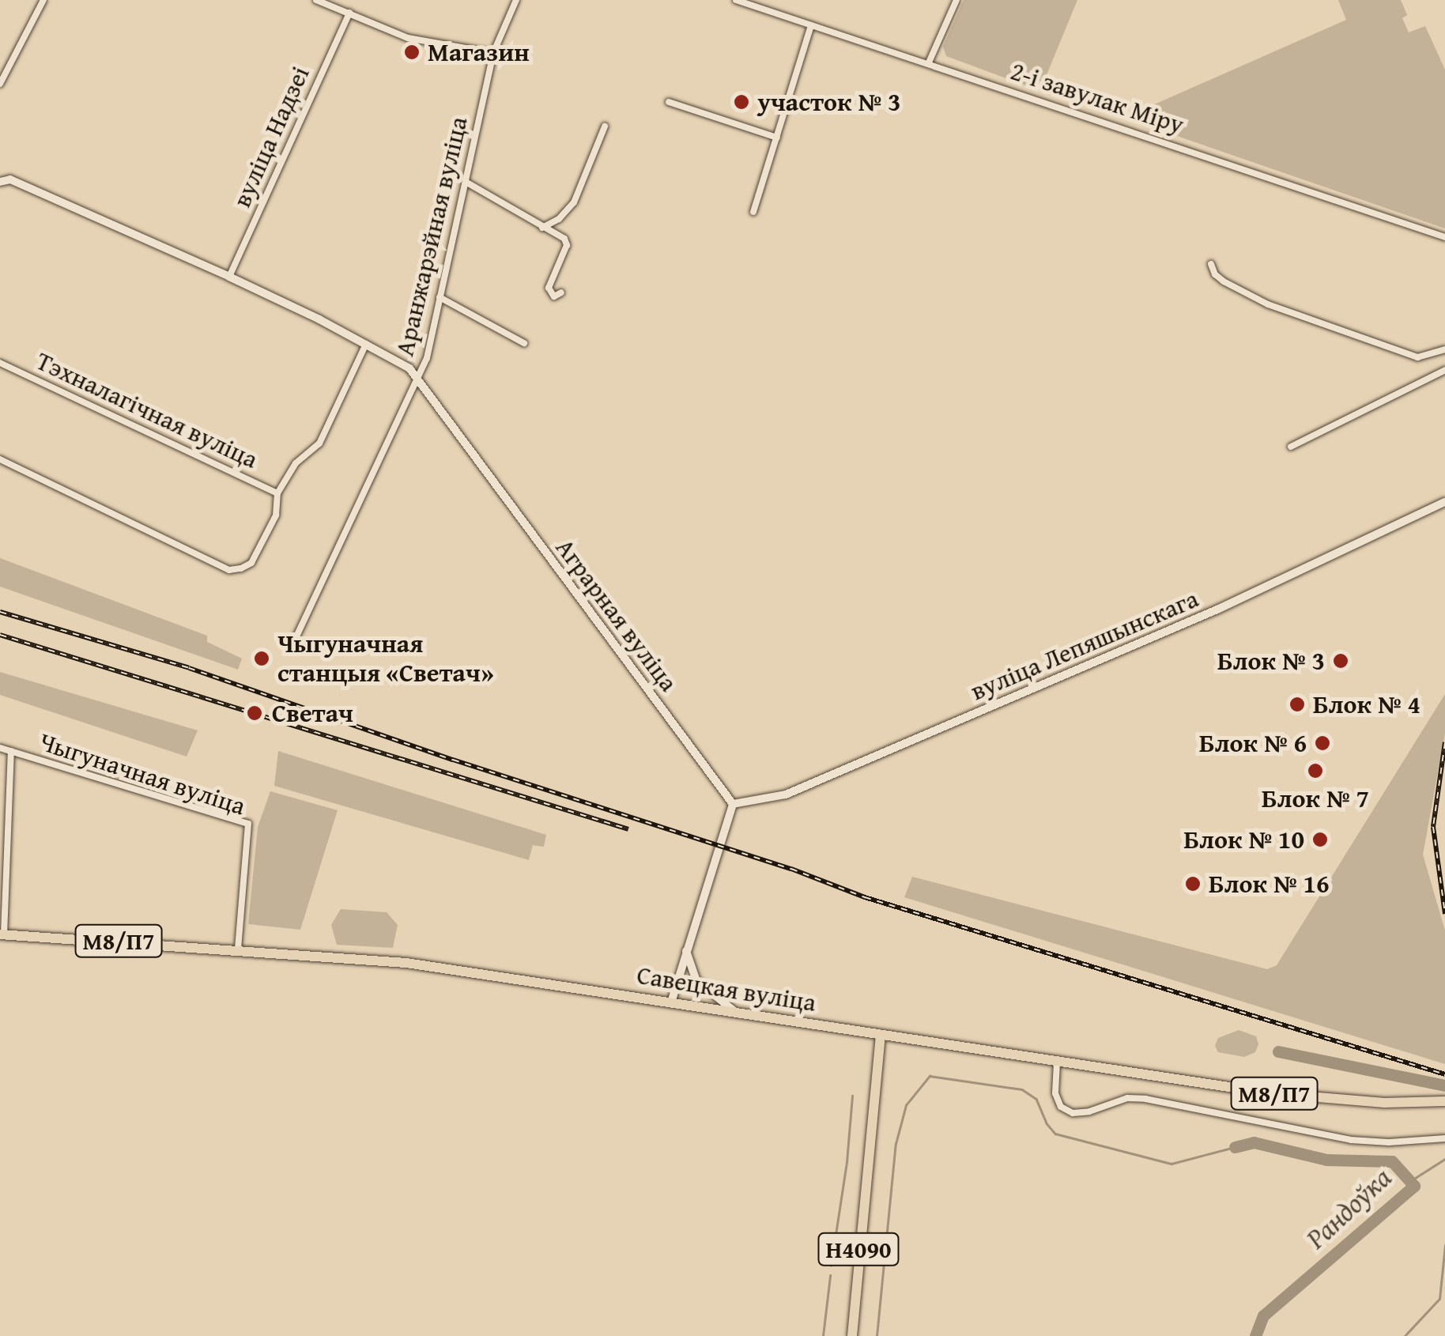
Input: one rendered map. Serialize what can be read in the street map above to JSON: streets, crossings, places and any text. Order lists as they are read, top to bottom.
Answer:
{
  "streets": {
    "main road": ["М8/П7", "Савецкая вуліца", "Н4090"],
    "street": [
      "2-і завулак Міру",
      "вуліца Надзеі",
      "Аранжарэйная вуліца",
      "Тэхналагічная вуліца",
      "Аграрная вуліца",
      "вуліца Лепяшынскага",
      "Чыгуначная вуліца"
    ]
  },
  "crossings": [
    ["вуліца Надзеі", "Аграрная вуліца"],
    ["Аранжарэйная вуліца", "Аграрная вуліца"],
    ["Аграрная вуліца", "вуліца Лепяшынскага"],
    ["Чыгуначная вуліца", "Савецкая вуліца"],
    ["Савецкая вуліца", "Н4090"]
  ],
  "water": ["Рандоўка"],
  "places": [
    "Магазин",
    "участок № 3",
    "Чыгуначная станцыя «Светач»",
    "Блок № 3",
    "Блок № 4",
    "Светач",
    "Блок № 6",
    "Блок № 7",
    "Блок № 10",
    "Блок № 16"
  ]
}
